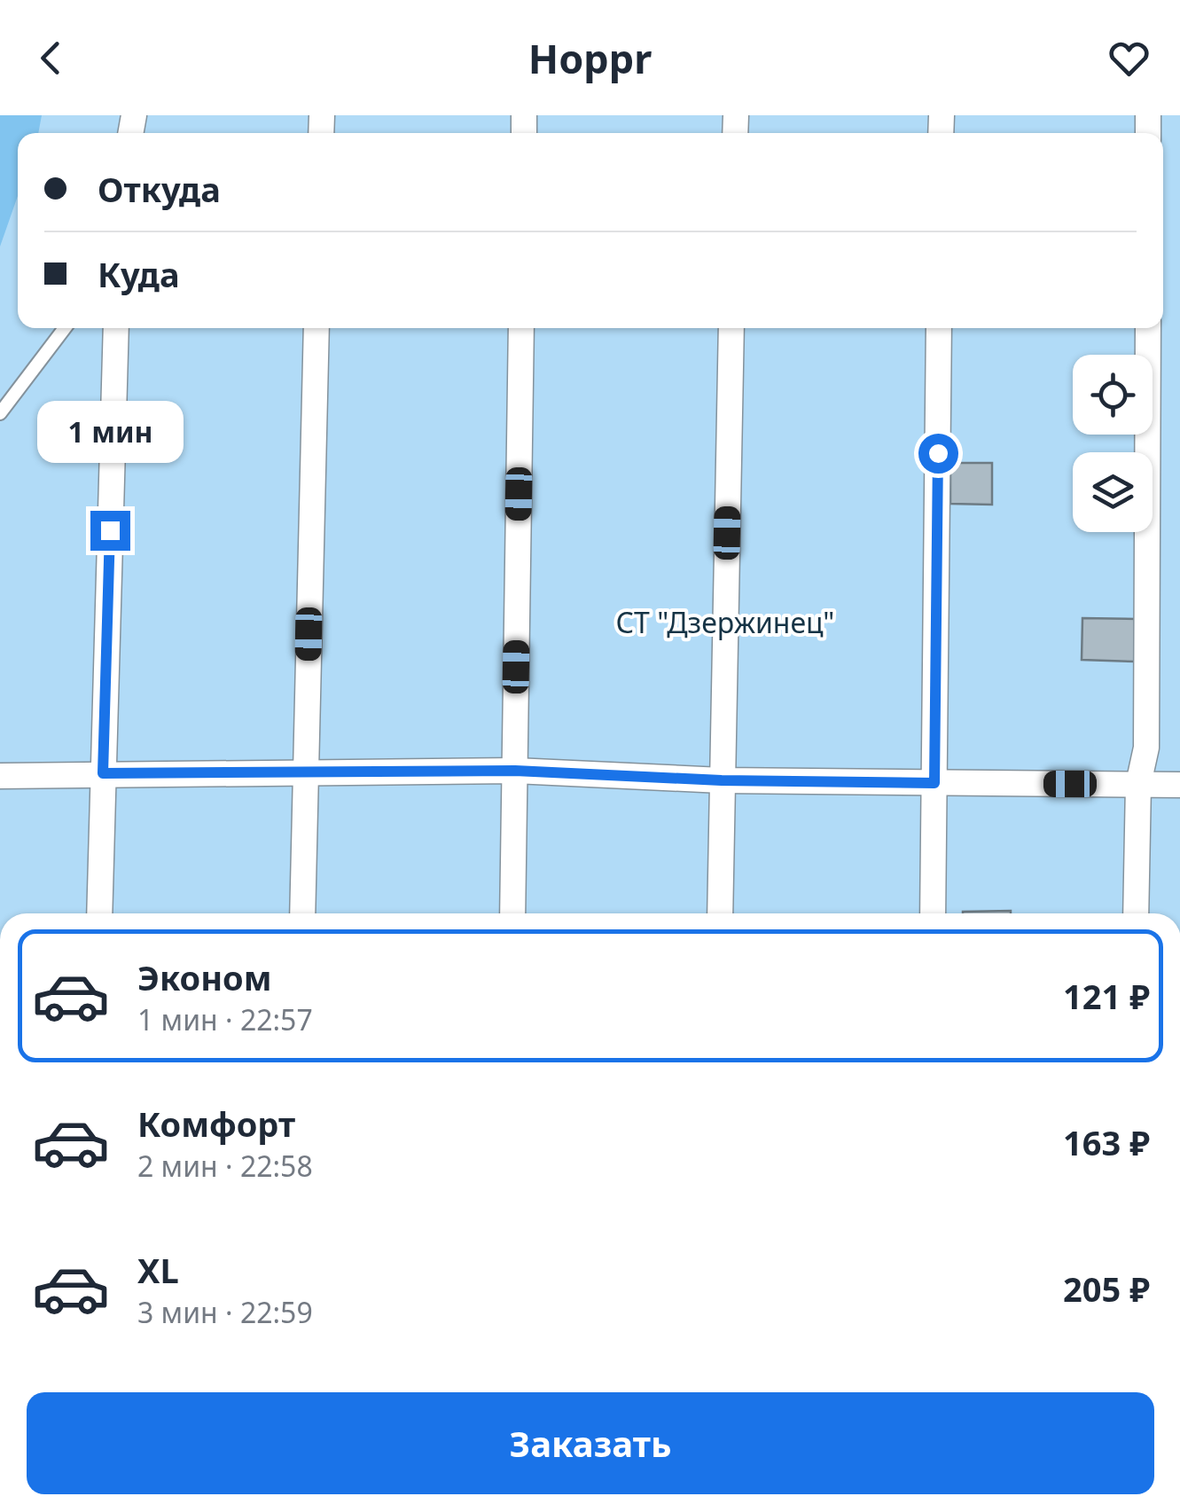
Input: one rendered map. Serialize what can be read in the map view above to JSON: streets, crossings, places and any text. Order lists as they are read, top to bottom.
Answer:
{
  "parks": ["СТ \"Дзержинец\""],
  "page": {
    "header": "Hoppr",
    "banner": ["Откуда", "Куда"],
    "bubble": "1 мин",
    "list": [
      {
        "name": "Эконом",
        "note": "1 мин · 22:57",
        "value": "121 ₽"
      },
      {
        "name": "Комфорт",
        "note": "2 мин · 22:58",
        "value": "163 ₽"
      },
      {
        "name": "XL",
        "note": "3 мин · 22:59",
        "value": "205 ₽"
      }
    ],
    "buttons": "Заказать"
  }
}
